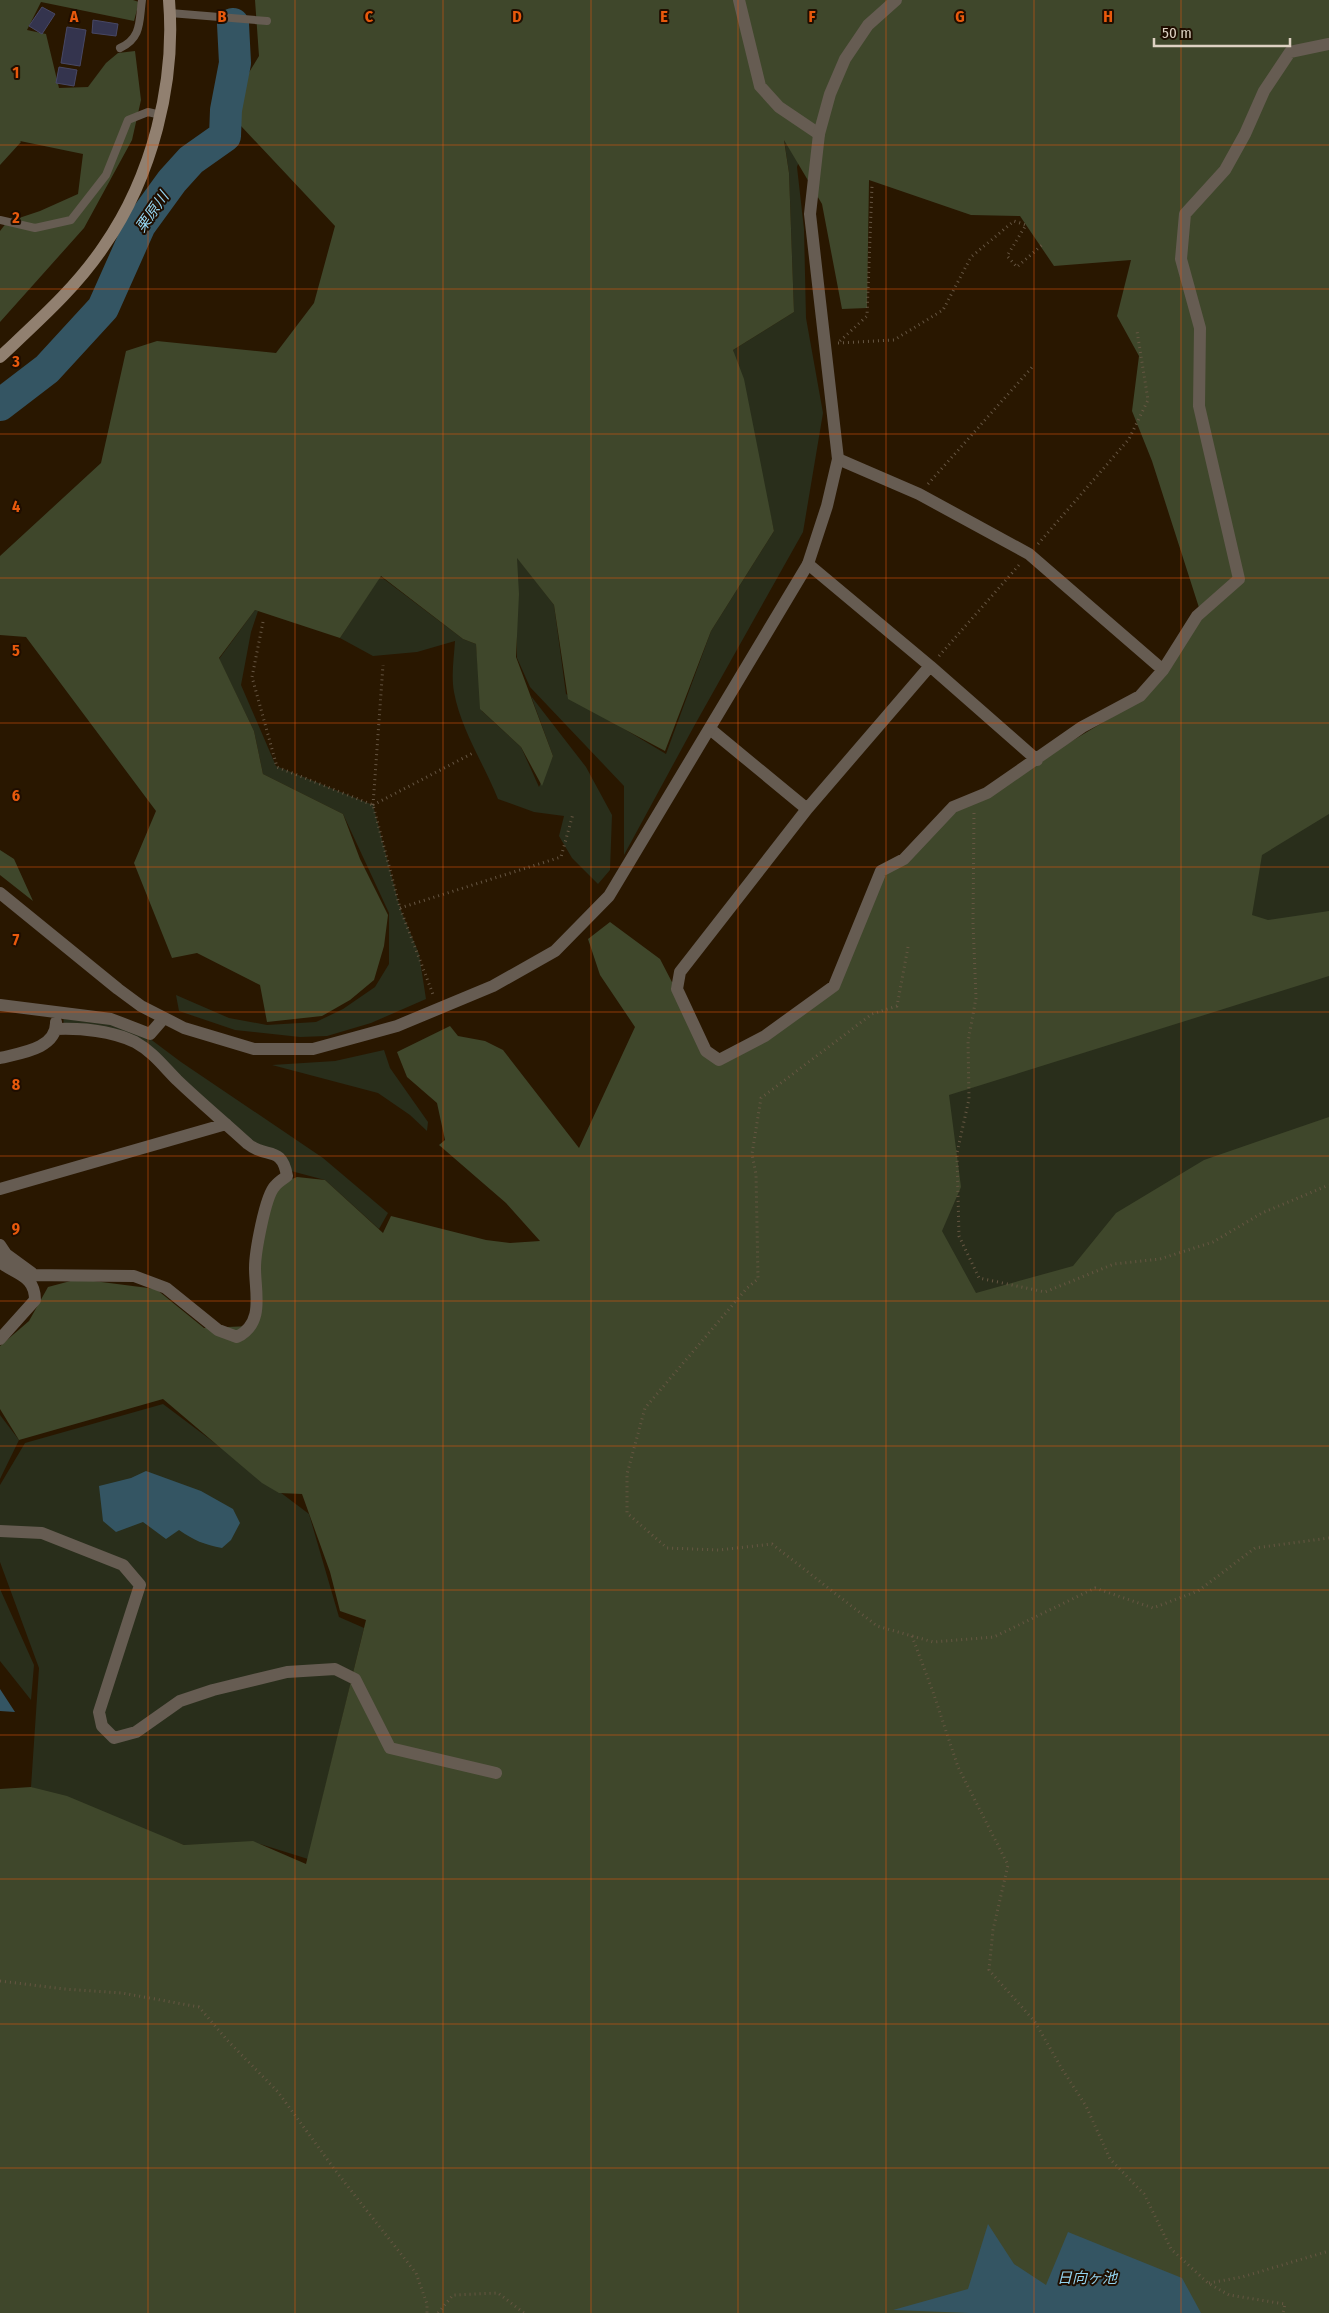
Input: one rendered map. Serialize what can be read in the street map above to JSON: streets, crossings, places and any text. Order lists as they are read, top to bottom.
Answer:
{
  "water": ["栗原川", "日向ヶ池"],
  "scale_bar": "50 m",
  "grid": {
    "columns": [
      "A",
      "B",
      "C",
      "D",
      "E",
      "F",
      "G",
      "H"
    ],
    "rows": [
      "1",
      "2",
      "3",
      "4",
      "5",
      "6",
      "7",
      "8",
      "9"
    ]
  }
}
